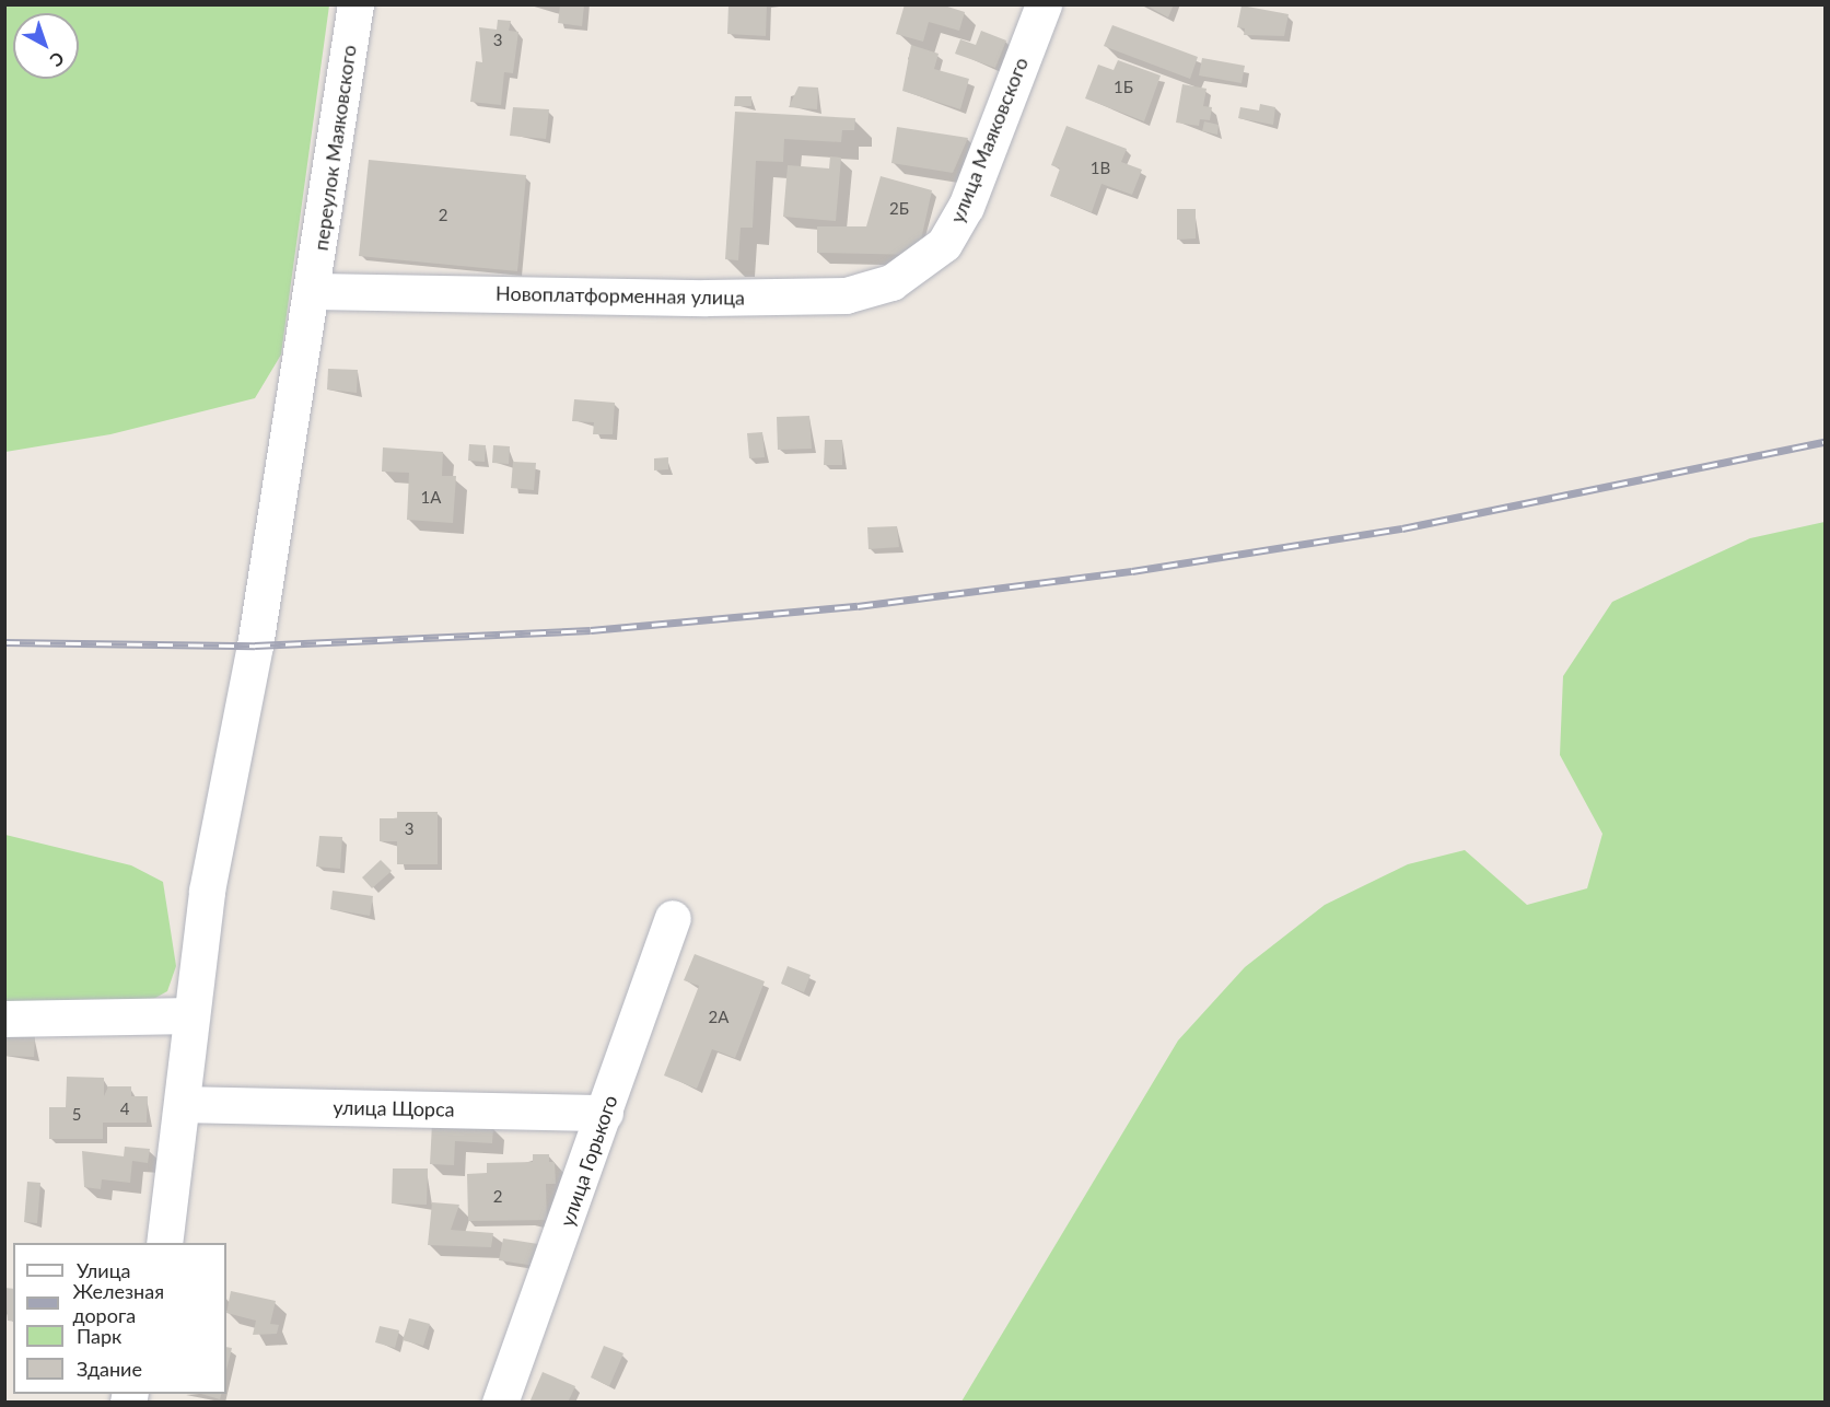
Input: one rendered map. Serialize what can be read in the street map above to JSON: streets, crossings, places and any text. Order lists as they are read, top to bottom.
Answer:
{
  "streets": {
    "street": [
      "улица Маяковского",
      "переулок Маяковского",
      "Новоплатформенная улица",
      "улица Щорса",
      "улица Горького"
    ]
  },
  "crossings": [
    ["улица Маяковского", "Новоплатформенная улица"],
    ["переулок Маяковского", "Новоплатформенная улица"],
    ["переулок Маяковского", "улица Щорса"],
    ["улица Щорса", "улица Горького"]
  ],
  "house_numbers": [
    "3",
    "1Б",
    "1В",
    "2Б",
    "2",
    "1А",
    "3",
    "2А",
    "4",
    "5",
    "2"
  ],
  "legend": [
    "Улица",
    "Железная дорога",
    "Парк",
    "Здание"
  ],
  "north": "bottom right"
}
